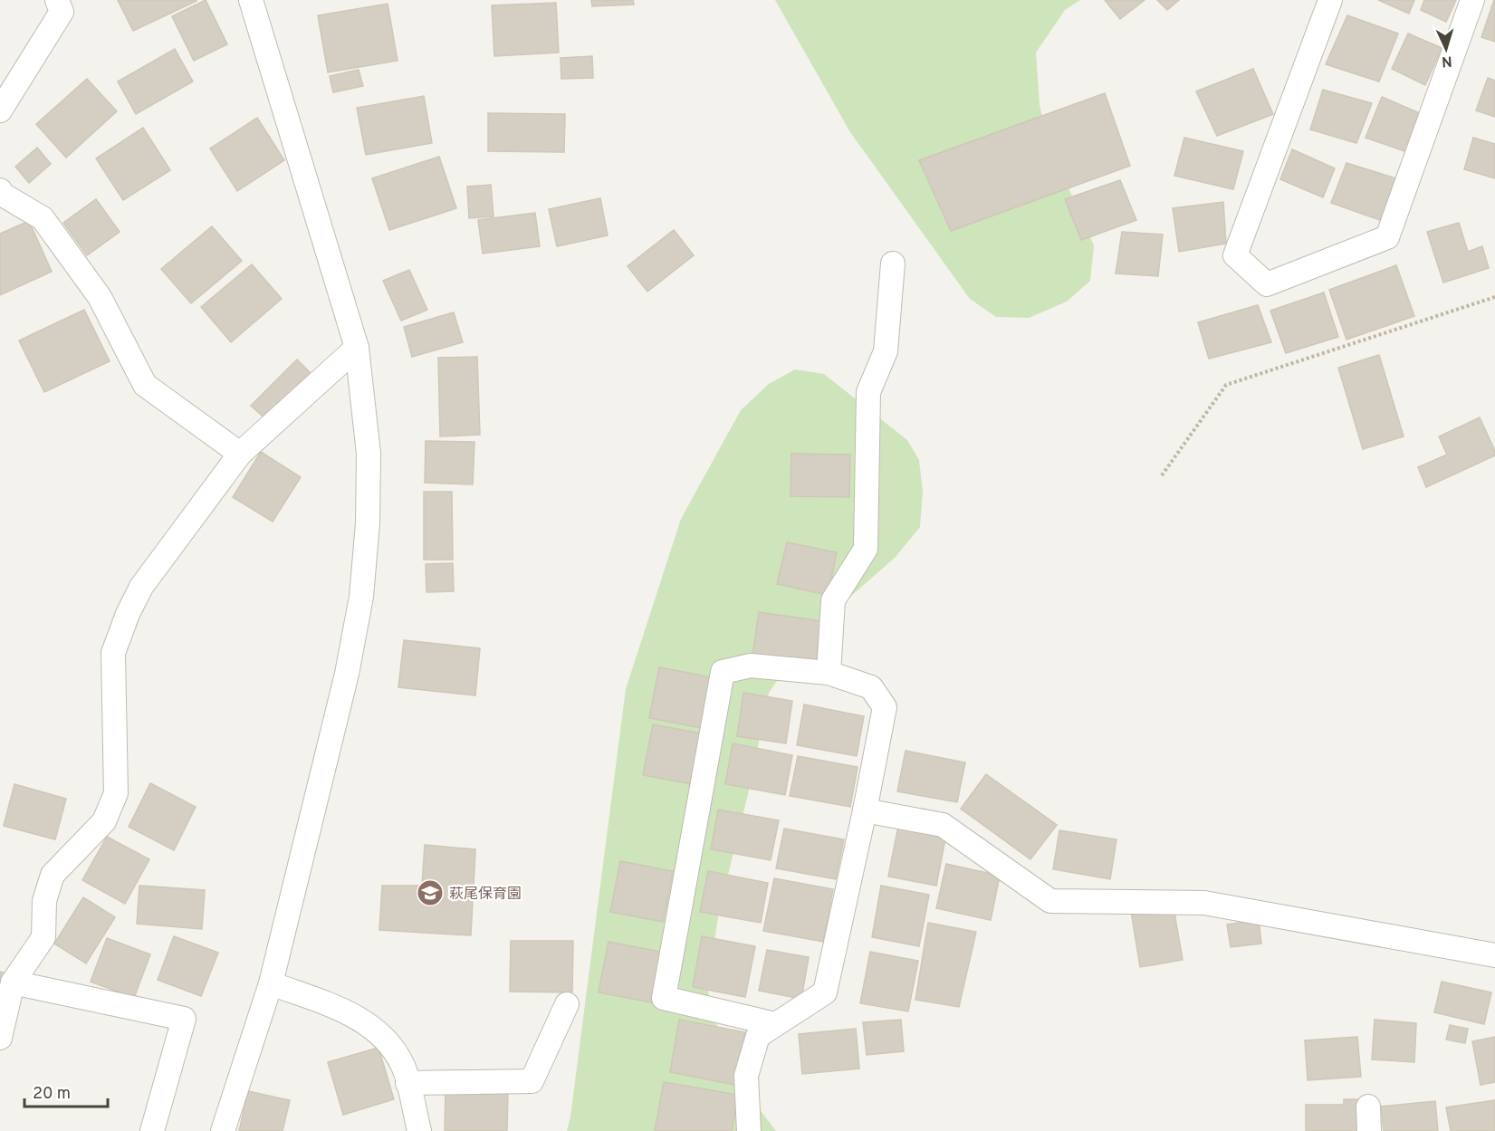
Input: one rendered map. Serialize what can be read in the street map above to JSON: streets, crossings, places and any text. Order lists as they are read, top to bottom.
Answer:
{
  "places": {
    "school or university": ["萩尾保育園"]
  },
  "scale_bar": "20 m",
  "north": "bottom"
}
